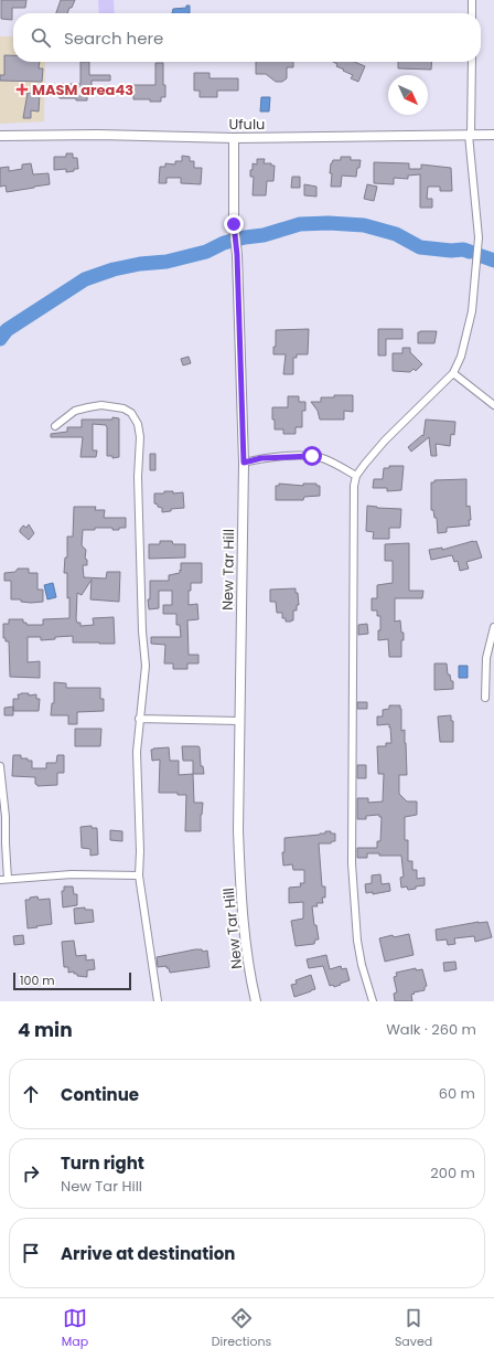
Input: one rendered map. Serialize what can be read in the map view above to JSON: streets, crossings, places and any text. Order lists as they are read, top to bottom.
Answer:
{
  "streets": {
    "street": ["Ufulu", "New Tar Hill"]
  },
  "crossings": [
    ["Ufulu", "New Tar Hill"]
  ],
  "places": {
    "health": ["MASM area43"]
  },
  "scale_bar": "100 m",
  "north": "bottom right",
  "page": {
    "search": "Search here",
    "scale": "100 m",
    "heading": ["4 min", "Walk · 260 m"],
    "list": [
      ["Continue", "60 m"],
      ["Turn right", "New Tar Hill", "200 m"],
      "Arrive at destination"
    ],
    "nav": ["Map", "Directions", "Saved"]
  }
}
